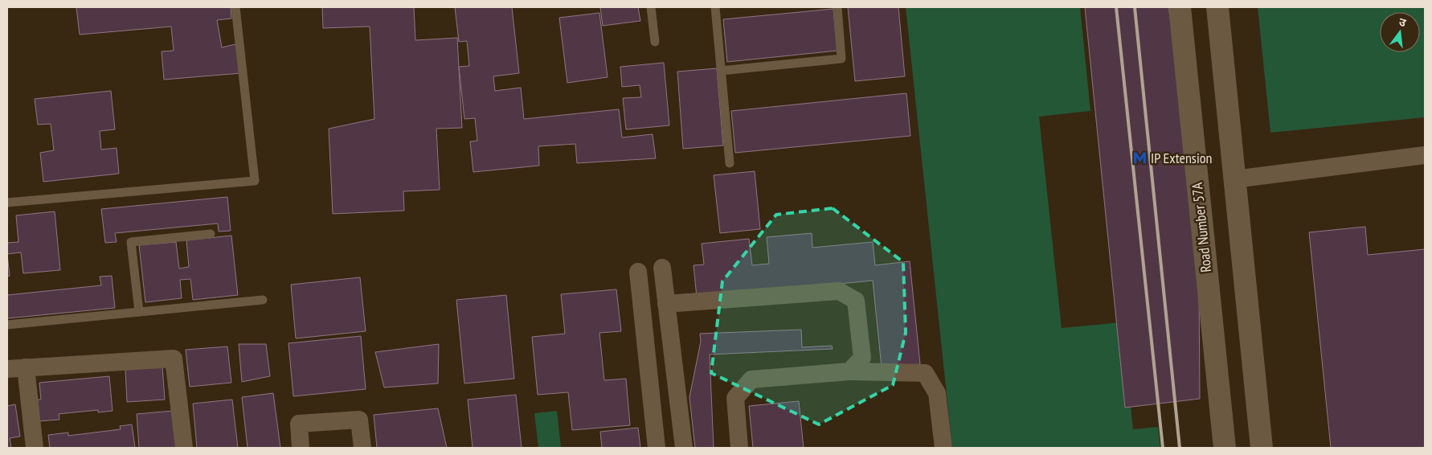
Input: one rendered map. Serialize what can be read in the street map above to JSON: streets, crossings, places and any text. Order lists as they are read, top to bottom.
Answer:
{
  "streets": {
    "street": ["Road Number 57A"]
  },
  "places": {
    "metro station": ["IP Extension"]
  },
  "north": "top"
}
